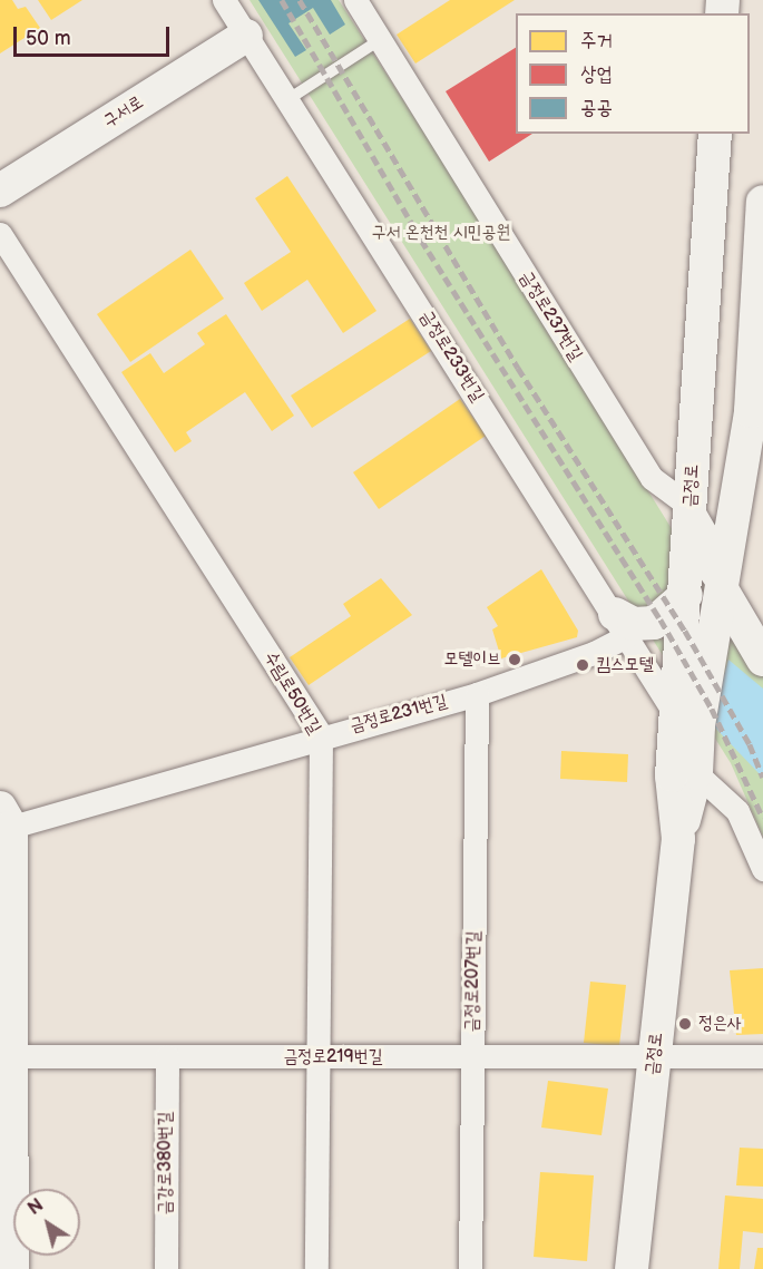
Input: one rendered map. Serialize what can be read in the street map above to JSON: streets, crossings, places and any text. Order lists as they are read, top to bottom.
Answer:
{
  "streets": {
    "main road": ["구서로", "금정로"],
    "street": [
      "금정로237번길",
      "금정로233번길",
      "수림로50번길",
      "금정로231번길",
      "금정로207번길",
      "금정로219번길",
      "금강로380번길"
    ]
  },
  "crossings": [
    ["구서로", "금정로233번길"],
    ["금정로237번길", "금정로"],
    ["금정로233번길", "금정로"],
    ["금정로233번길", "금정로231번길"],
    ["금정로", "금정로219번길"],
    ["수림로50번길", "금정로231번길"],
    ["수림로50번길", "금정로219번길"],
    ["금정로231번길", "금정로207번길"],
    ["금정로207번길", "금정로219번길"],
    ["금정로219번길", "금강로380번길"]
  ],
  "parks": ["구서 온천천 시민공원"],
  "places": ["모텔이브", "킴스모텔", "정은사"],
  "legend": ["주거", "상업", "공공"],
  "scale_bar": "50 m",
  "north": "top left"
}
